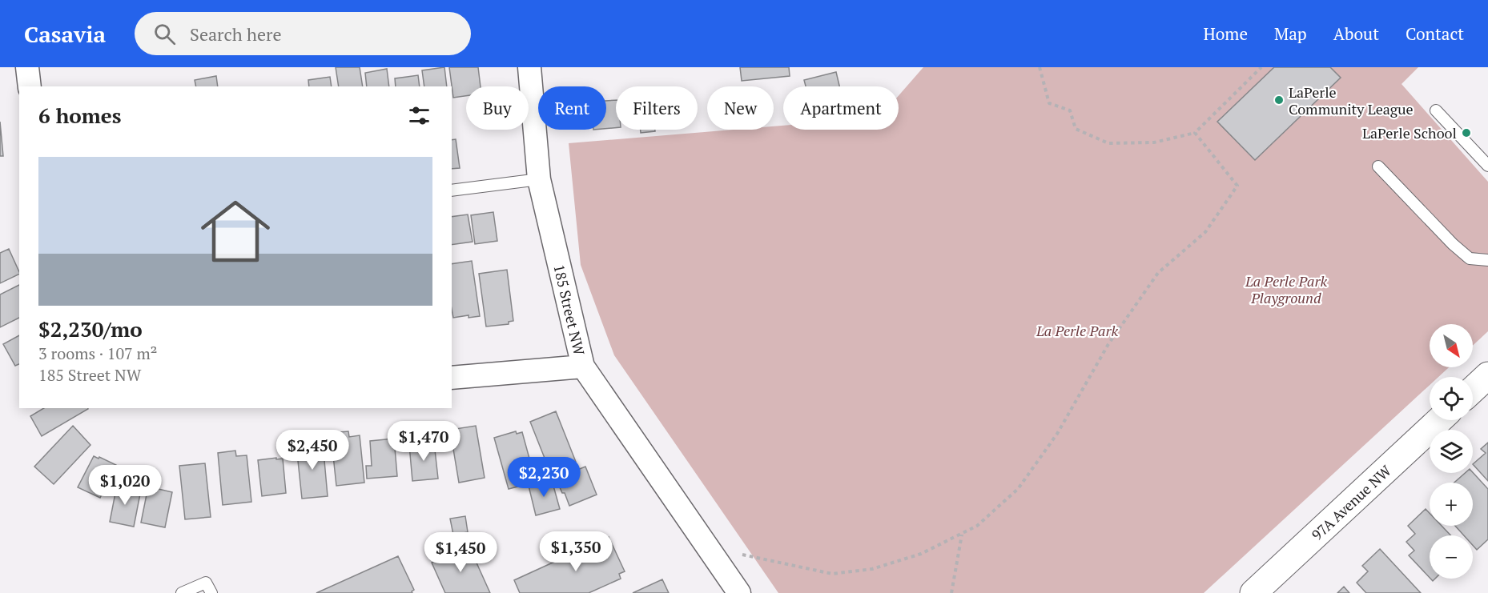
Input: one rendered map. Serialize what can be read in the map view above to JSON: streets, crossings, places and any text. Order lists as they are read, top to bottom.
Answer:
{
  "streets": {
    "street": ["185 Street NW", "97A Avenue NW"]
  },
  "parks": ["La Perle Park Playground", "La Perle Park"],
  "places": ["LaPerle Community League", "LaPerle School"],
  "north": "bottom right",
  "page": {
    "header": "Casavia",
    "search": "Search here",
    "nav": [
      "Home",
      "Map",
      "About",
      "Contact"
    ],
    "chip": [
      "Buy",
      "Rent",
      "Filters",
      "New",
      "Apartment"
    ],
    "heading": "6 homes",
    "list": [
      {
        "name": "$2,230/mo",
        "note": "3 rooms · 107 m² · 185 Street NW"
      }
    ],
    "map_buttons": ["+", "−"],
    "price": [
      "$1,470",
      "$2,450",
      "$2,230",
      "$1,020",
      "$1,350",
      "$1,450"
    ]
  }
}
